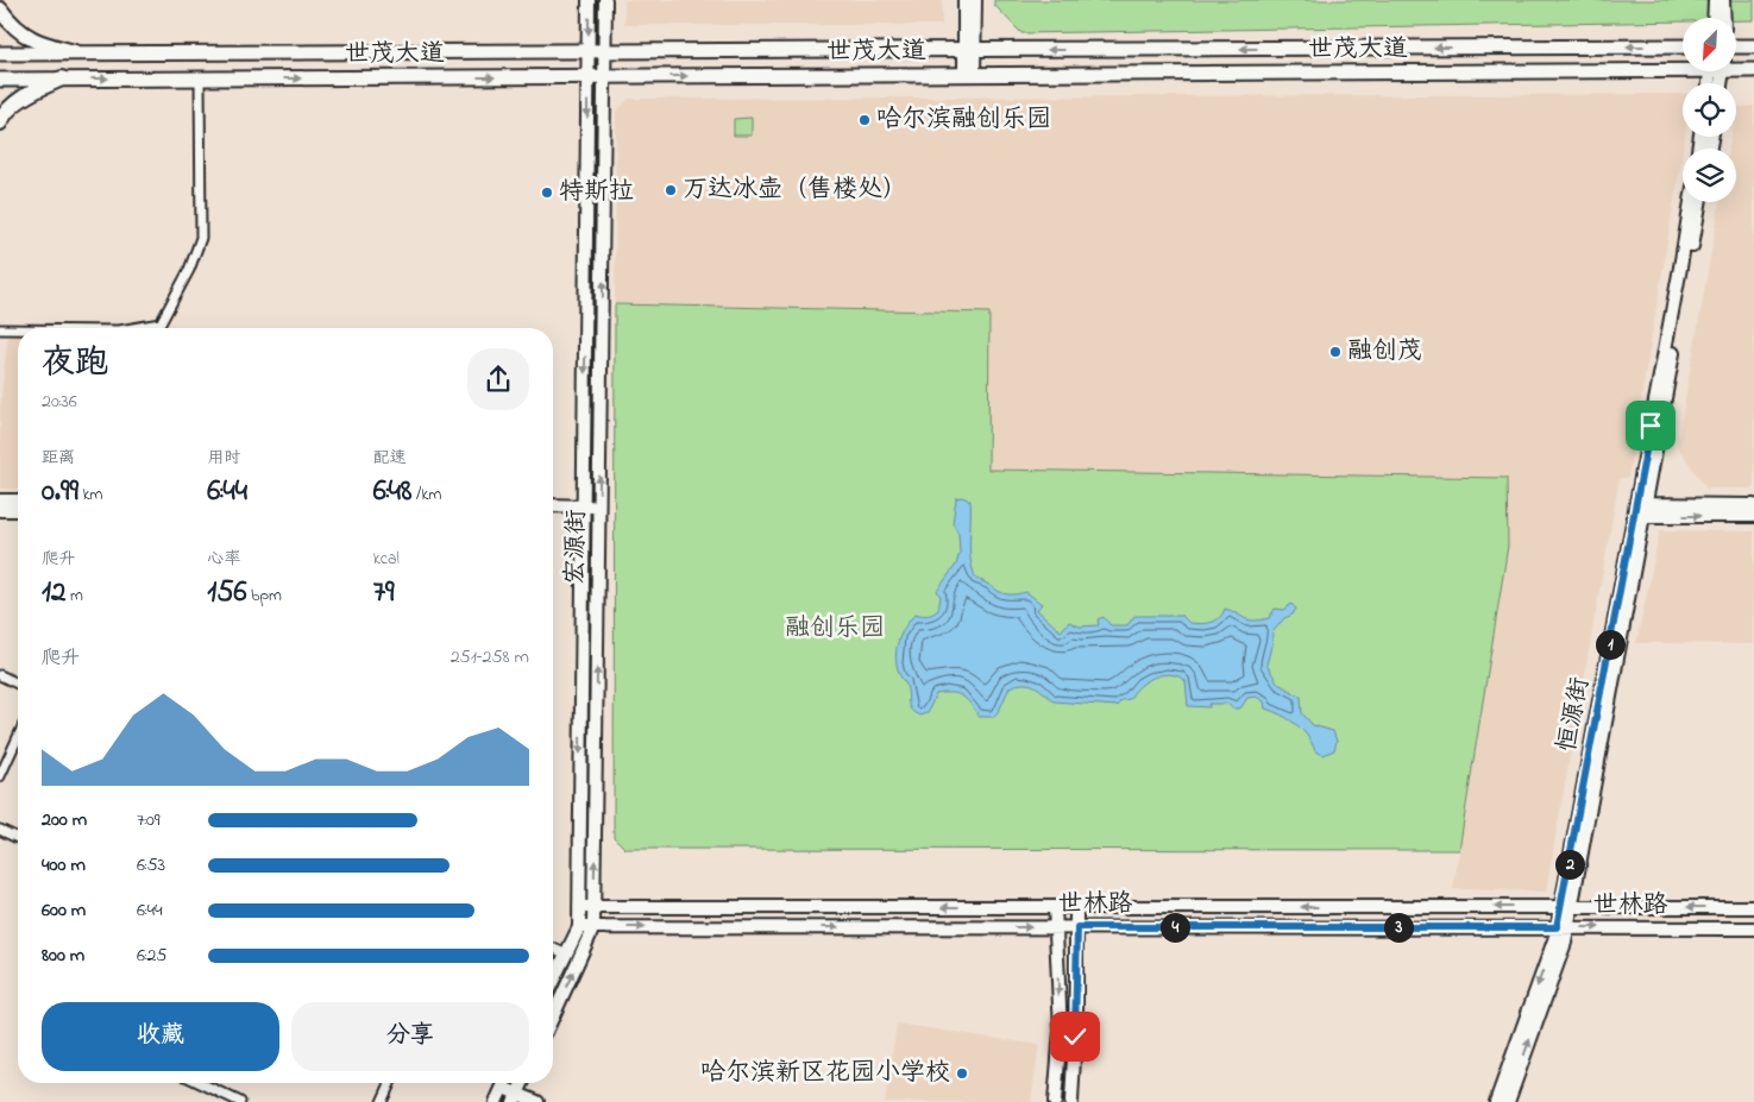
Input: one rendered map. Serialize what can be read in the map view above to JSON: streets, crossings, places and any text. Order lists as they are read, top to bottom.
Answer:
{
  "streets": {
    "main road": [
      "世茂大道",
      "宏源街",
      "恒源街",
      "世林路"
    ]
  },
  "crossings": [
    ["世茂大道", "宏源街"],
    ["宏源街", "世林路"],
    ["恒源街", "世林路"]
  ],
  "parks": ["融创乐园"],
  "places": [
    "哈尔滨融创乐园",
    "万达冰壶（售楼处）",
    "特斯拉",
    "融创茂",
    "哈尔滨新区花园小学校"
  ],
  "north": "bottom left",
  "page": {
    "heading": ["夜跑", "20:36"],
    "stats": [
      ["距离", "0.99 km"],
      ["用时", "6:44"],
      ["配速", "6:48 /km"],
      ["爬升", "12 m"],
      ["心率", "156 bpm"],
      ["kcal", "79"]
    ],
    "pins": [
      "1",
      "2",
      "3",
      "4"
    ],
    "chart": ["爬升", "251–258 m"],
    "list": [
      {
        "name": "200 m",
        "note": "7:09"
      },
      {
        "name": "400 m",
        "note": "6:53"
      },
      {
        "name": "600 m",
        "note": "6:44"
      },
      {
        "name": "800 m",
        "note": "6:25"
      }
    ],
    "buttons": ["收藏", "分享"]
  }
}
